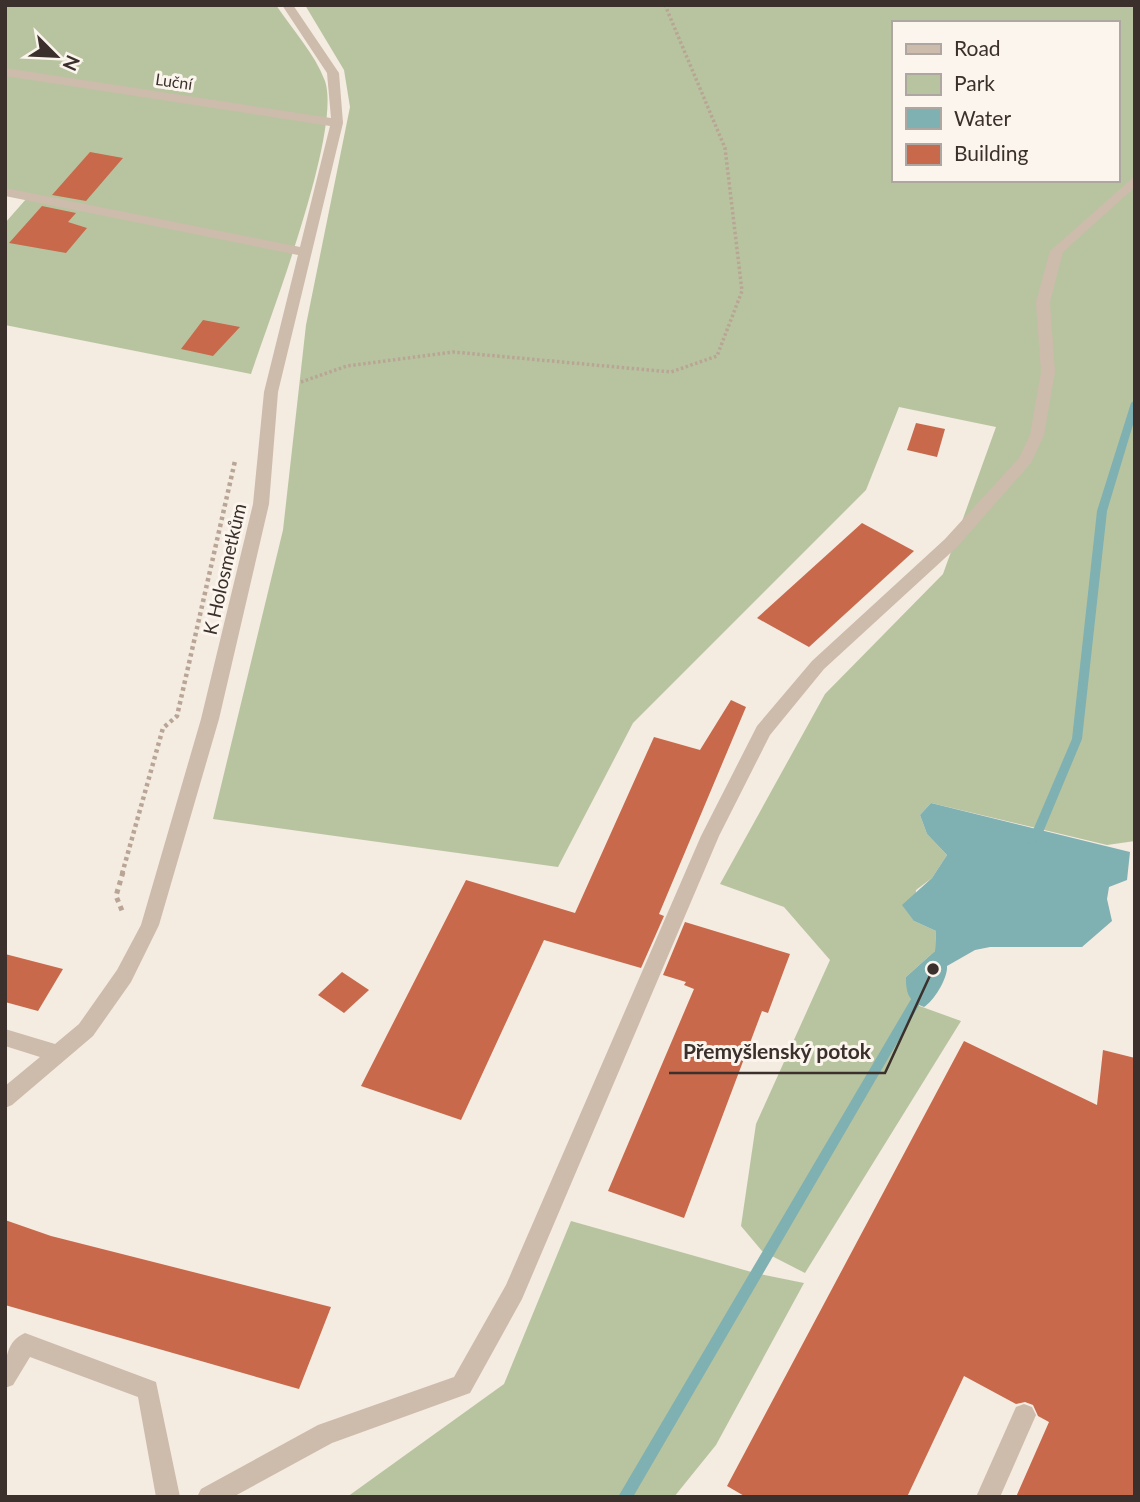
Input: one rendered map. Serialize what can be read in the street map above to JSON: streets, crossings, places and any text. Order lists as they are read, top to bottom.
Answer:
{
  "streets": {
    "street": ["Luční", "K Holosmetkům"]
  },
  "crossings": [
    ["Luční", "K Holosmetkům"]
  ],
  "places": ["Přemyšlenský potok"],
  "legend": [
    "Road",
    "Park",
    "Water",
    "Building"
  ],
  "north": "bottom right"
}
